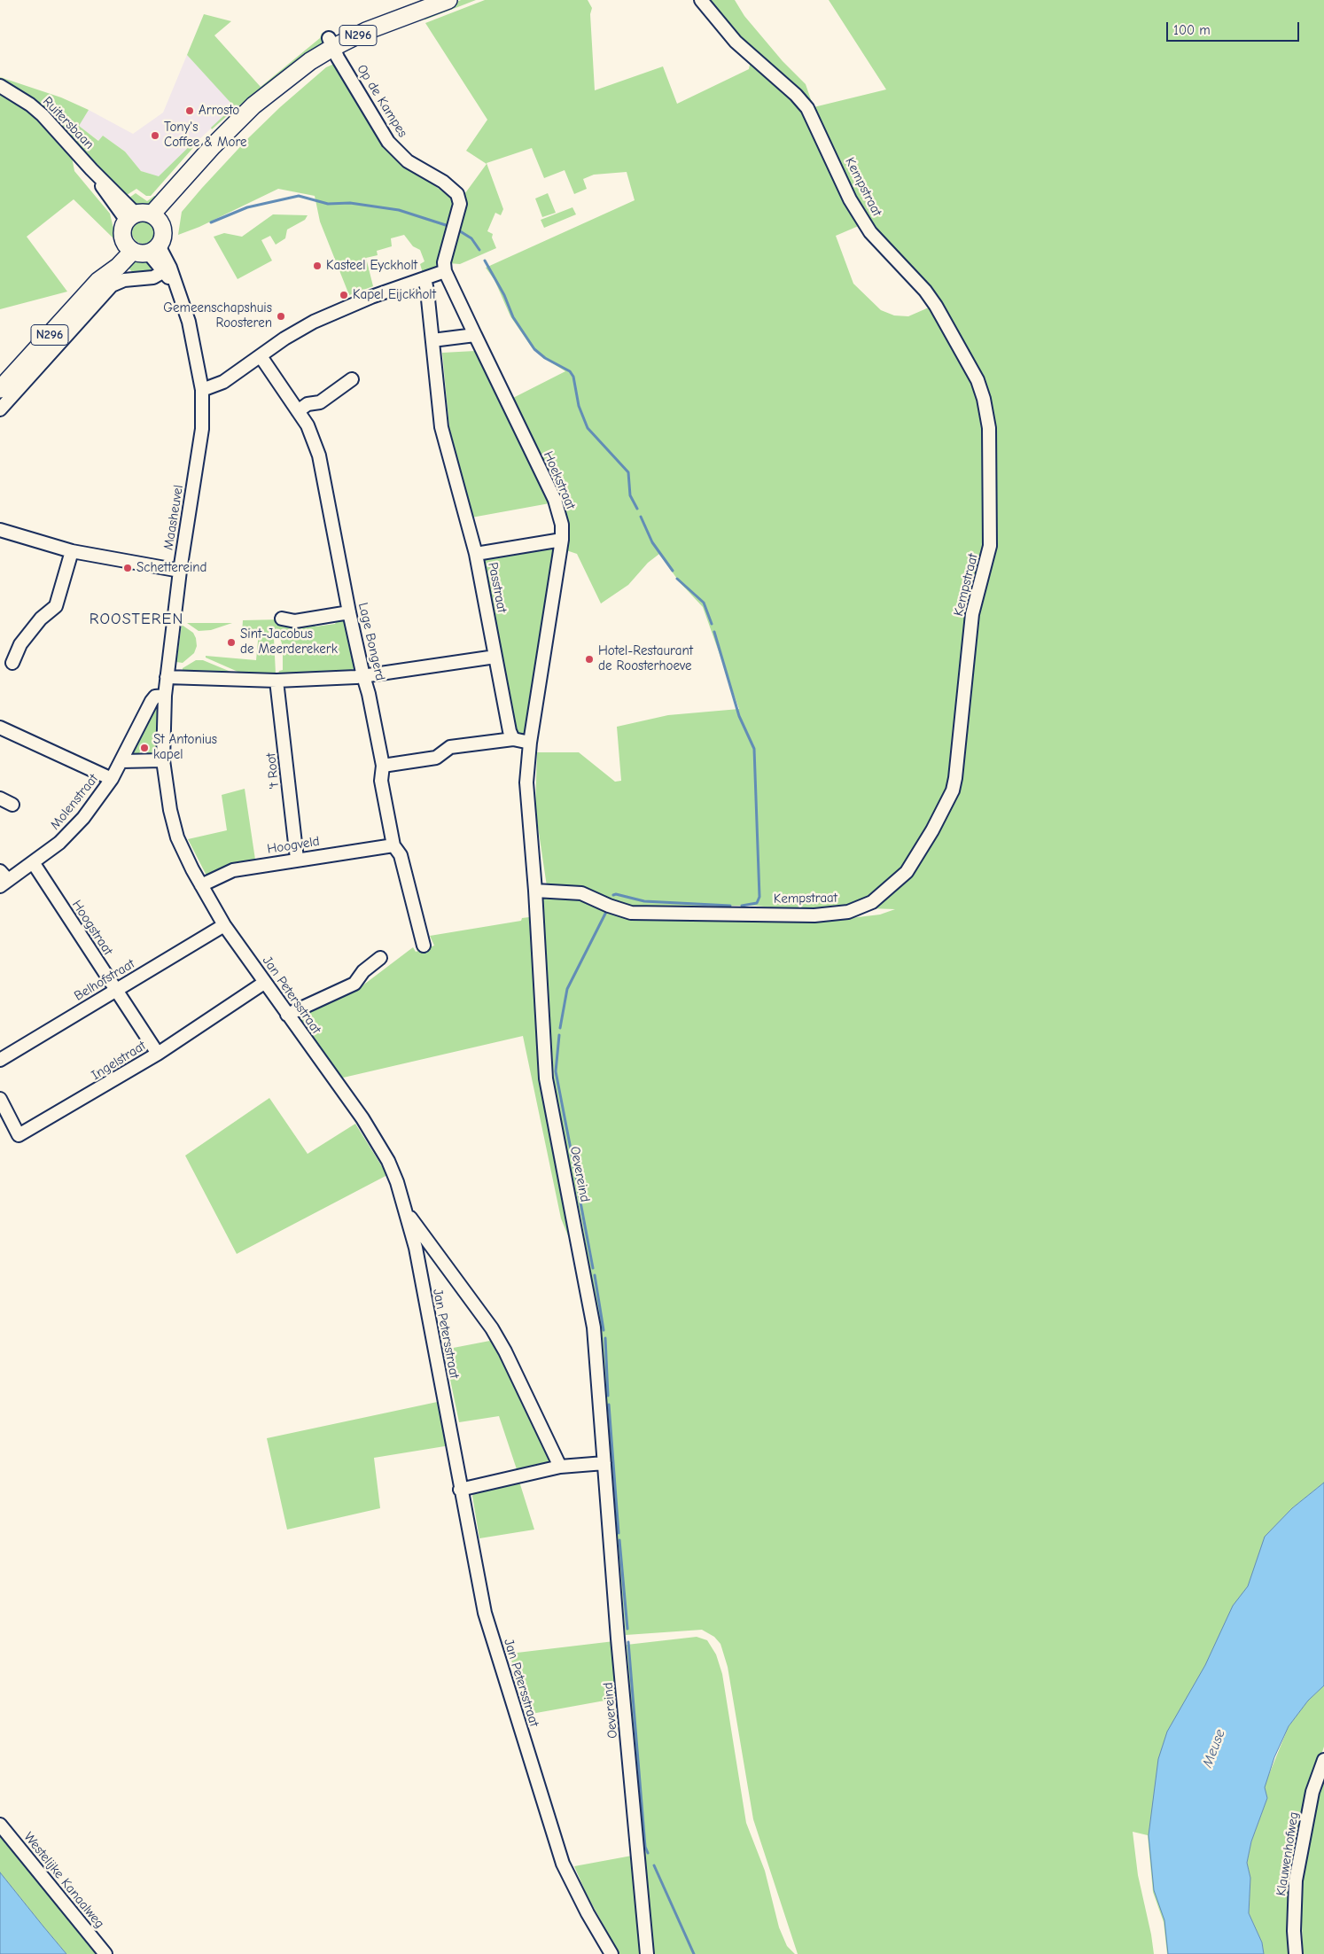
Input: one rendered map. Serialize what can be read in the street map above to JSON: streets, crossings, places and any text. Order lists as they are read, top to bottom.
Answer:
{
  "streets": {
    "main road": ["N296"],
    "street": [
      "Op de Kampes",
      "Ruitersbaan",
      "Kempstraat",
      "Hoekstraat",
      "Maasheuvel",
      "Passtraat",
      "Lage Bongerd",
      "'t Root",
      "Molenstraat",
      "Hoogveld",
      "Hoogstraat",
      "Belhofstraat",
      "Jan Petersstraat",
      "Ingelstraat",
      "Oevereind",
      "Klauwenhofweg",
      "Westelijke Kanaalweg"
    ]
  },
  "crossings": [
    ["N296", "Op de Kampes"],
    ["N296", "Ruitersbaan"],
    ["N296", "Maasheuvel"],
    ["Op de Kampes", "Hoekstraat"],
    ["Kempstraat", "Oevereind"],
    ["Maasheuvel", "Molenstraat"],
    ["Maasheuvel", "Jan Petersstraat"],
    ["Lage Bongerd", "Hoogveld"],
    ["'t Root", "Hoogveld"],
    ["Molenstraat", "Hoogstraat"],
    ["Hoogveld", "Jan Petersstraat"],
    ["Hoogstraat", "Belhofstraat"],
    ["Hoogstraat", "Ingelstraat"],
    ["Belhofstraat", "Jan Petersstraat"],
    ["Jan Petersstraat", "Ingelstraat"]
  ],
  "districts": ["ROOSTEREN"],
  "water": ["Meuse"],
  "places": [
    "Arrosto",
    "Tony's Coffee & More",
    "Kasteel Eyckholt",
    "Kapel Eijckholt",
    "Gemeenschapshuis Roosteren",
    "Schettereind",
    "Sint-Jacobus de Meerderekerk",
    "Hotel-Restaurant de Roosterhoeve",
    "St Antonius kapel"
  ],
  "scale_bar": "100 m"
}
